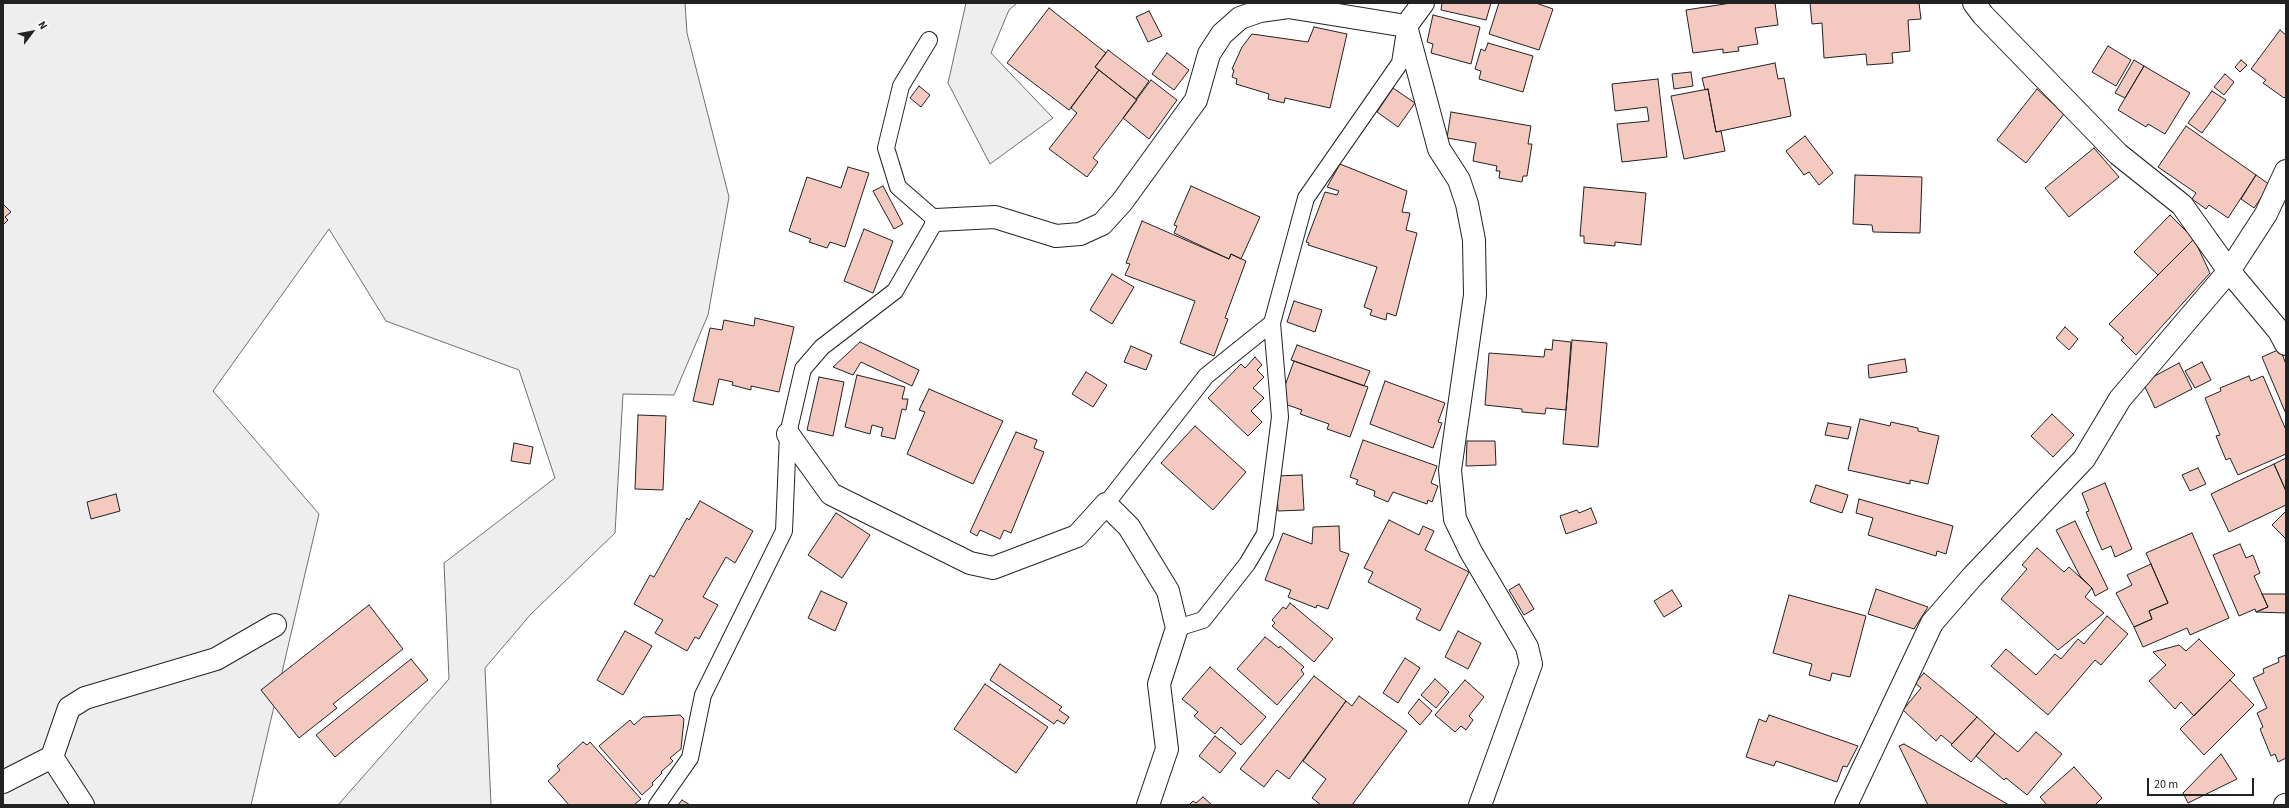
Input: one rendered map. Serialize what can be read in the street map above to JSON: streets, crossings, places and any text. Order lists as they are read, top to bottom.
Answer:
{
  "scale_bar": "20 m",
  "north": "top right"
}
